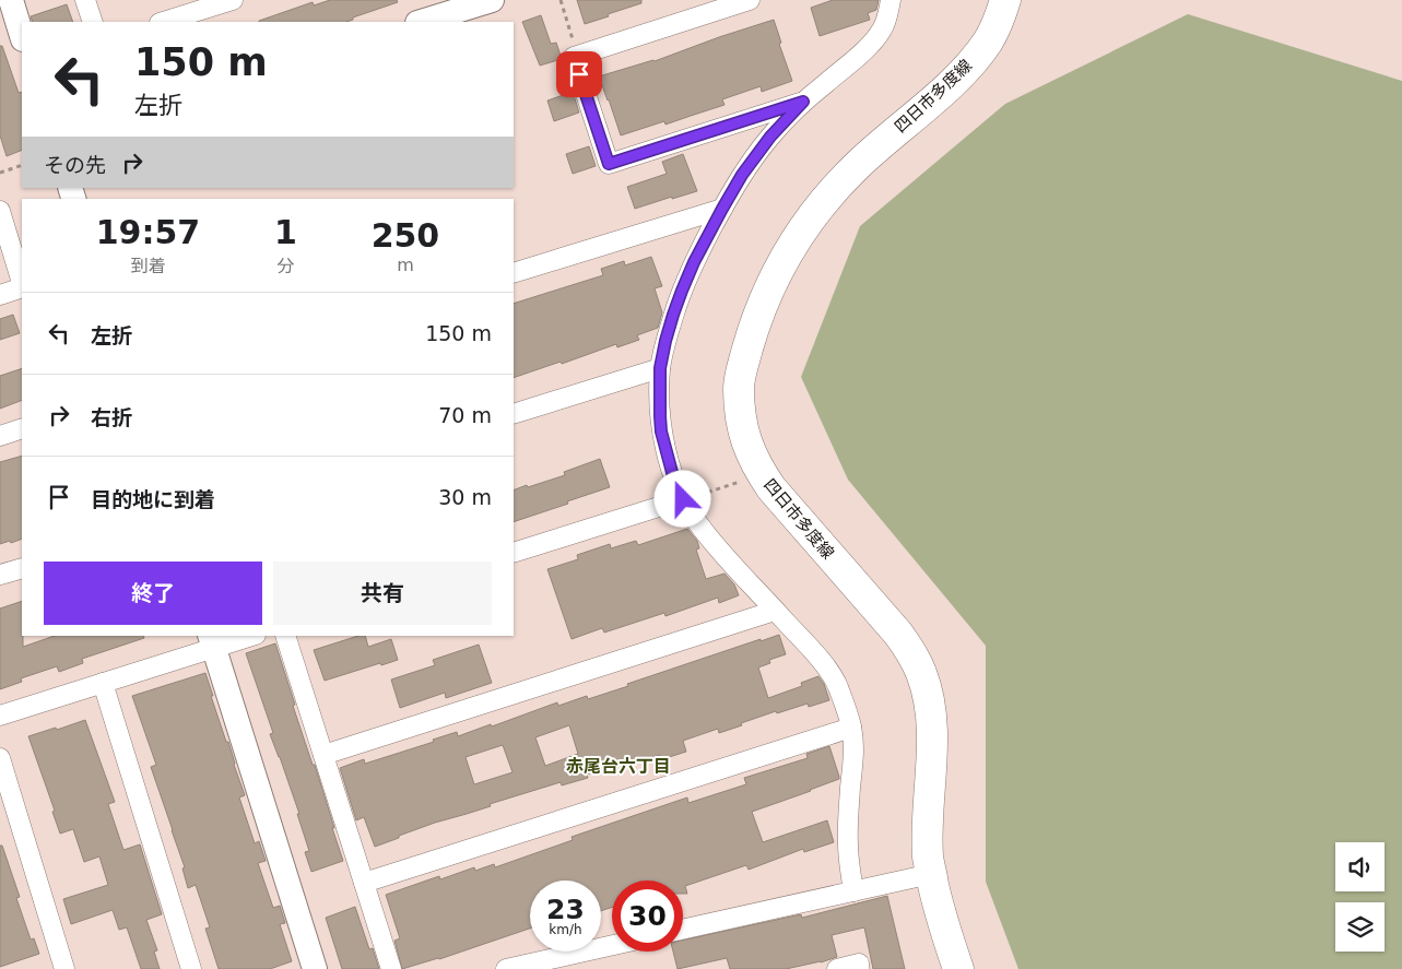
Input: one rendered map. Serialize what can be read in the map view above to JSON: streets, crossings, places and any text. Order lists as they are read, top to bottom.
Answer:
{
  "streets": {
    "main road": ["四日市多度線"]
  },
  "districts": ["赤尾台六丁目"],
  "page": {
    "turn": ["150 m", "左折"],
    "then": "その先",
    "eta": [
      "19:57",
      "到着",
      "1",
      "分",
      "250",
      "m"
    ],
    "list": [
      {
        "name": "左折",
        "value": "150 m"
      },
      {
        "name": "右折",
        "value": "70 m"
      },
      {
        "name": "目的地に到着",
        "value": "30 m"
      }
    ],
    "buttons": ["終了", "共有"],
    "speed": "23 km/h",
    "limit": "30"
  }
}
